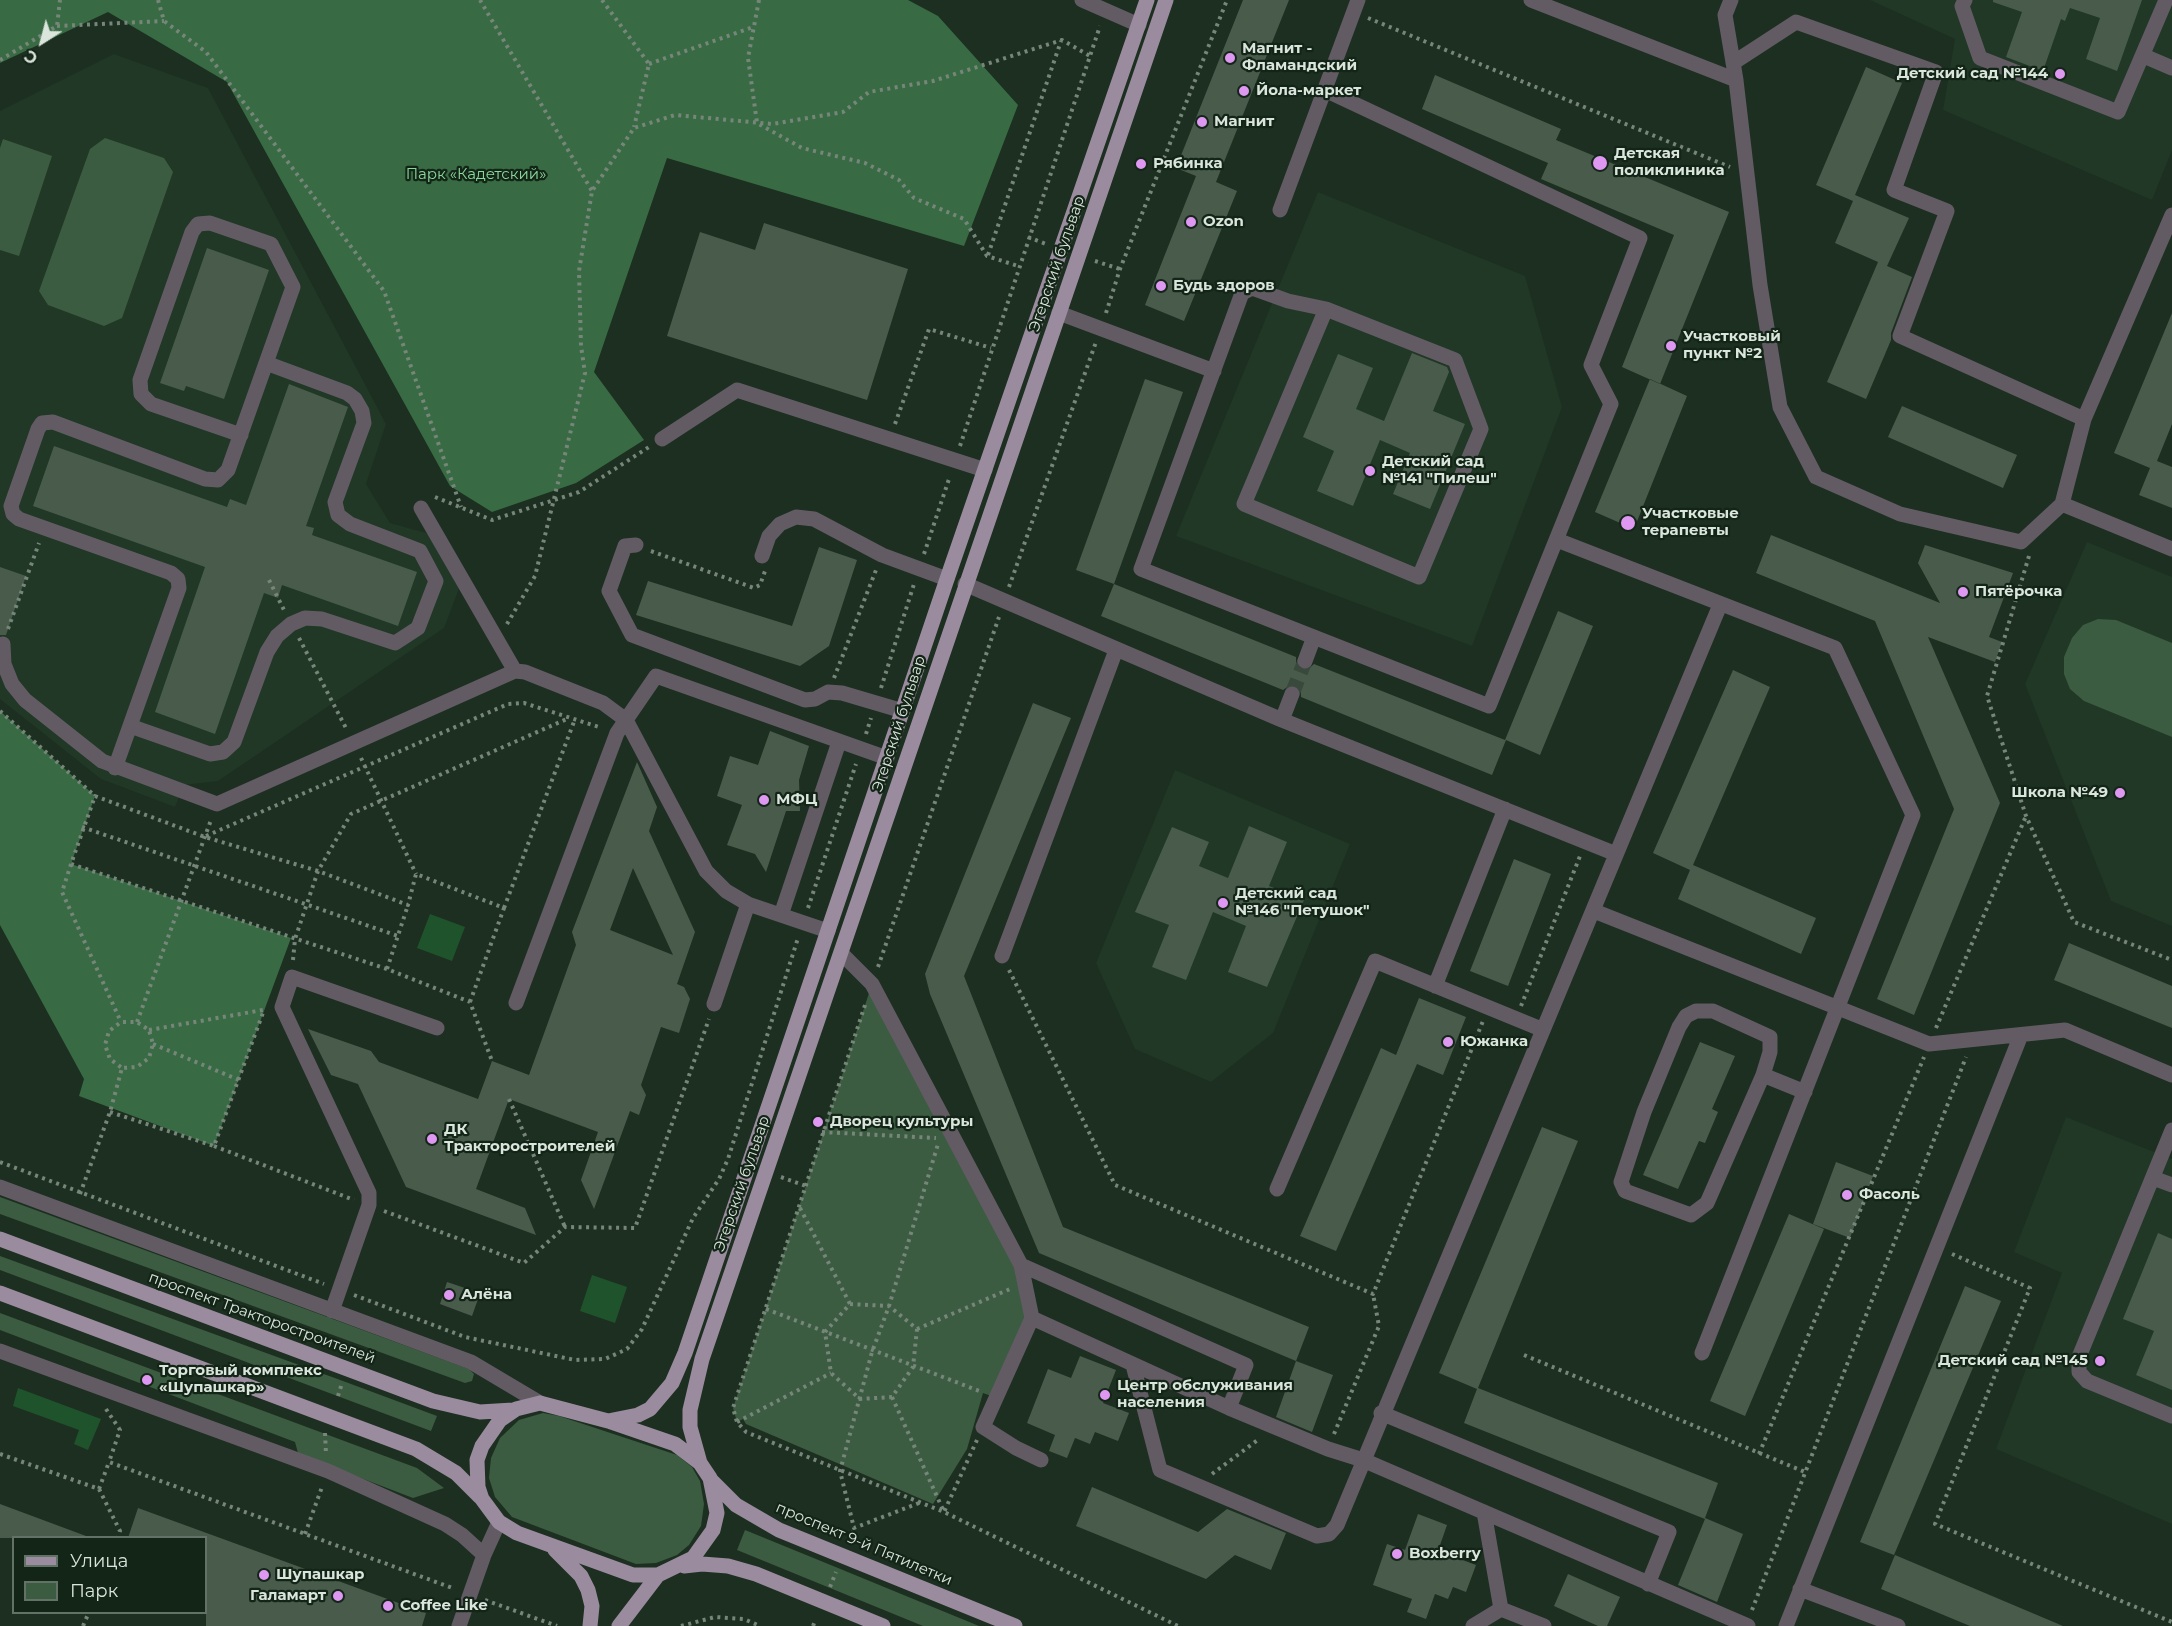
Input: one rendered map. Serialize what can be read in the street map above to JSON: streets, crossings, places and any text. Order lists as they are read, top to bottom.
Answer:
{
  "streets": {
    "main road": ["Эгерский бульвар", "проспект Тракторостроителей", "проспект 9-й Пятилетки"]
  },
  "crossings": [
    ["Эгерский бульвар", "проспект Тракторостроителей"],
    ["Эгерский бульвар", "проспект 9-й Пятилетки"],
    ["проспект Тракторостроителей", "проспект 9-й Пятилетки"]
  ],
  "parks": ["Парк «Кадетский»"],
  "places": [
    "Магнит - Фламандский",
    "Детский сад №144",
    "Йола-маркет",
    "Магнит",
    "Детская поликлиника",
    "Рябинка",
    "Ozon",
    "Будь здоров",
    "Участковый пункт №2",
    "Детский сад №141 \"Пилеш\"",
    "Участковые терапевты",
    "Пятёрочка",
    "Школа №49",
    "МФЦ",
    "Детский сад №146 \"Петушок\"",
    "Южанка",
    "Дворец культуры",
    "ДК Тракторостроителей",
    "Фасоль",
    "Алёна",
    "Детский сад №145",
    "Торговый комплекс «Шупашкар»",
    "Центр обслуживания населения",
    "Boxberry",
    "Шупашкар",
    "Галамарт",
    "Coffee Like"
  ],
  "legend": ["Улица", "Парк"],
  "north": "bottom left"
}
